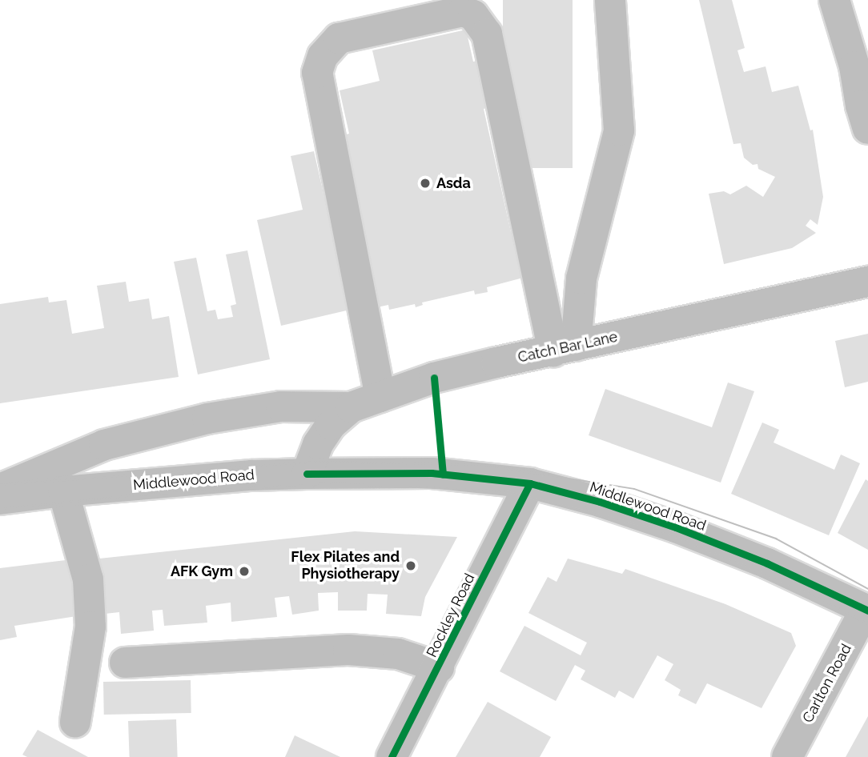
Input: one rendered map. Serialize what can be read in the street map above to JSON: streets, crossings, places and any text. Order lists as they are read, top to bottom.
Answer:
{
  "streets": {
    "main road": [
      "Catch Bar Lane",
      "Middlewood Road",
      "Rockley Road",
      "Carlton Road"
    ]
  },
  "crossings": [
    ["Catch Bar Lane", "Middlewood Road"],
    ["Middlewood Road", "Rockley Road"],
    ["Middlewood Road", "Carlton Road"]
  ],
  "places": ["Asda", "Flex Pilates and Physiotherapy", "AFK Gym"]
}
